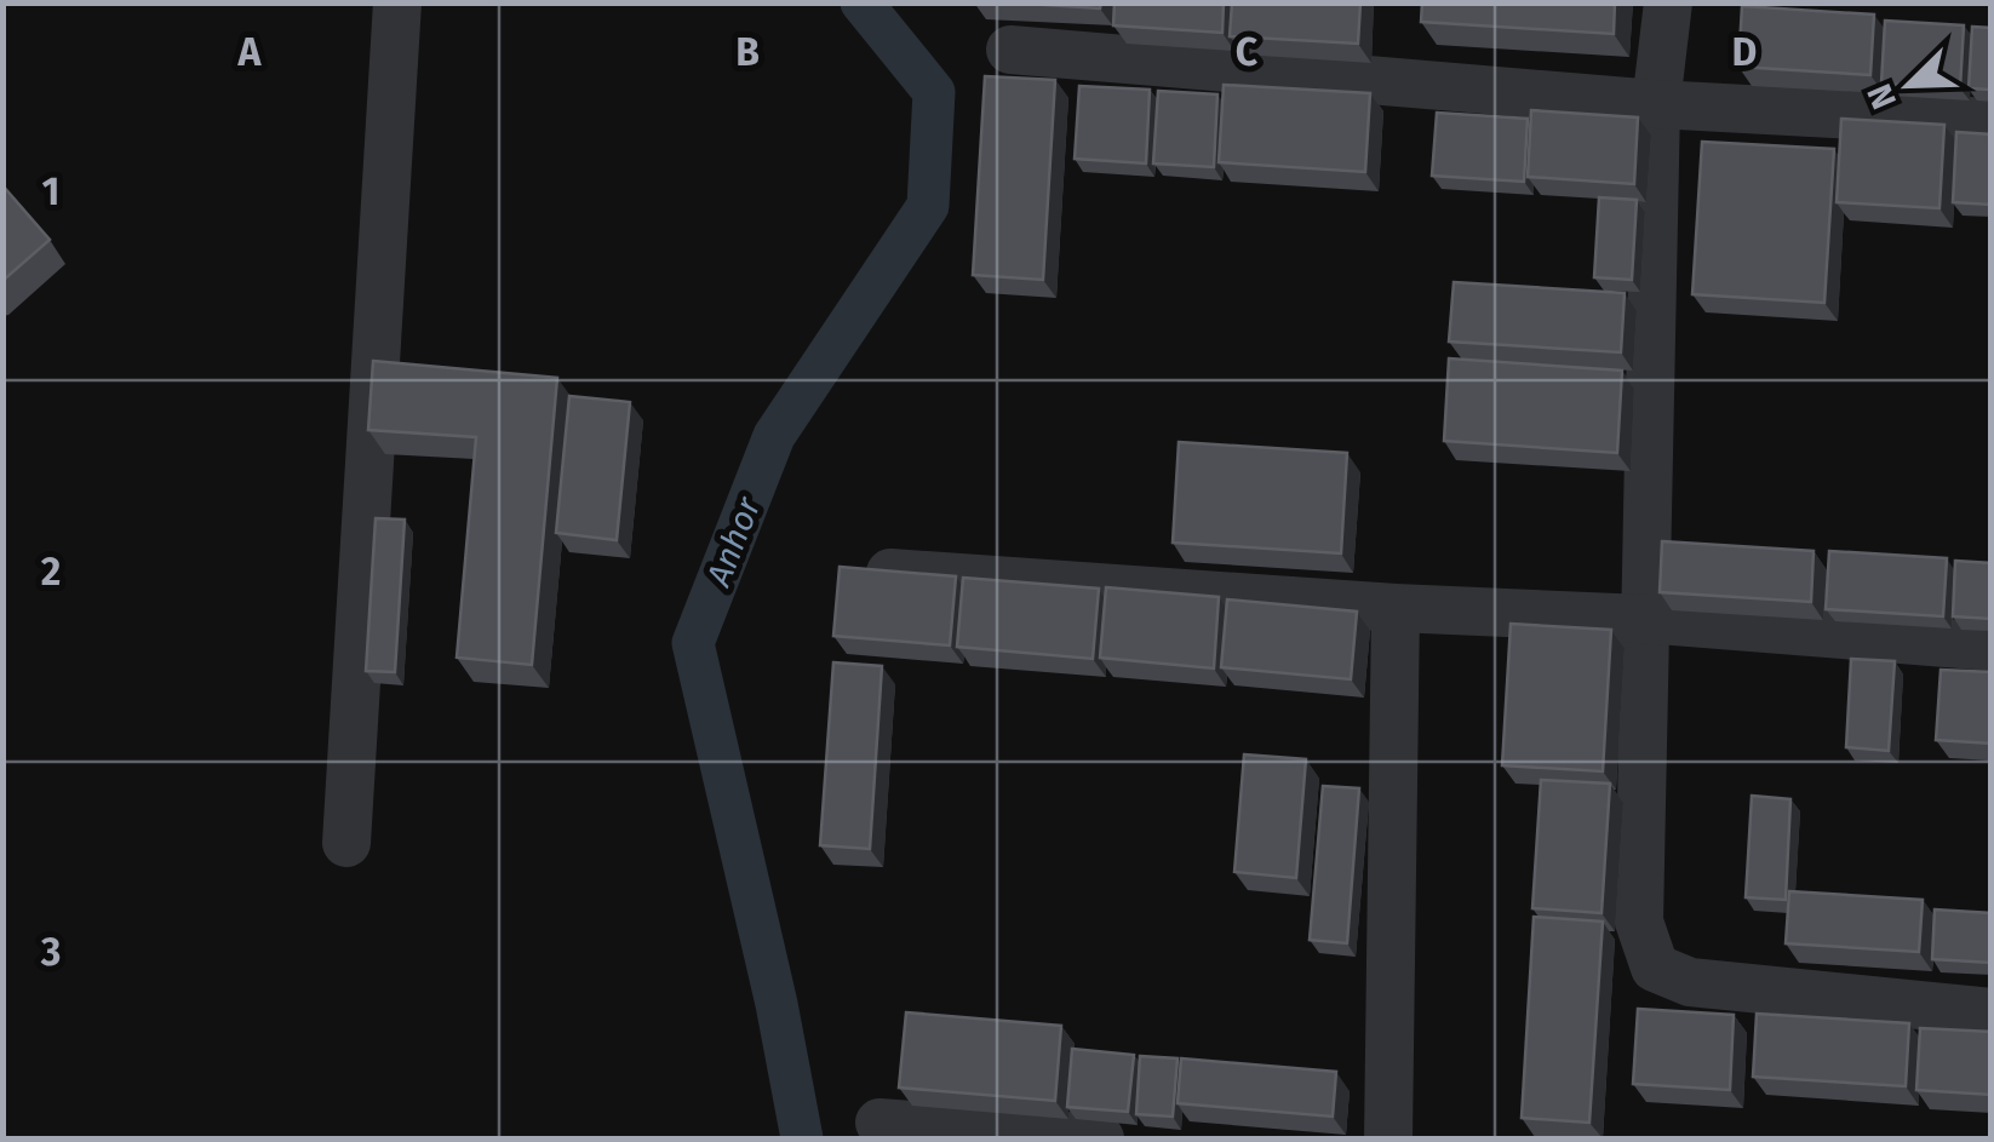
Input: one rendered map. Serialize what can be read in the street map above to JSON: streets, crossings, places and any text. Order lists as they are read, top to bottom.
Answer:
{
  "water": ["Anhor"],
  "north": "bottom left",
  "grid": {
    "columns": [
      "A",
      "B",
      "C",
      "D"
    ],
    "rows": ["1", "2", "3"]
  }
}
